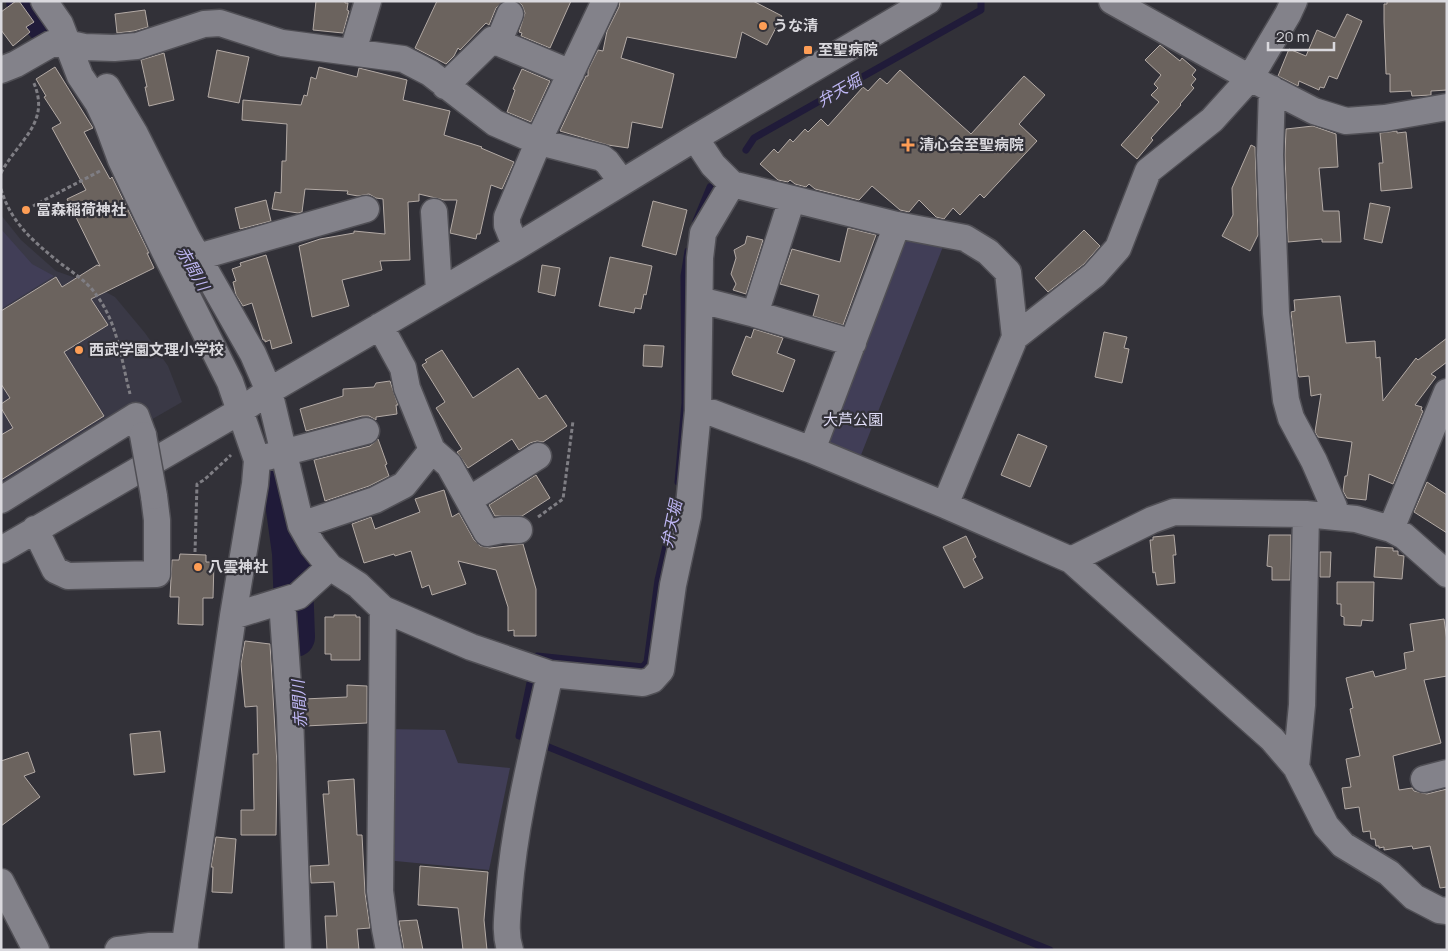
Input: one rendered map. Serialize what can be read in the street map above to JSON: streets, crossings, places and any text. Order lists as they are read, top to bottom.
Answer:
{
  "water": ["弁天堀", "赤間川"],
  "parks": ["大芦公園"],
  "places": {
    "other": [
      "うな清",
      "冨森稲荷神社",
      "西武学園文理小学校",
      "八雲神社"
    ],
    "transit": ["至聖病院"],
    "health": ["清心会至聖病院"]
  },
  "scale_bar": "20 m"
}
